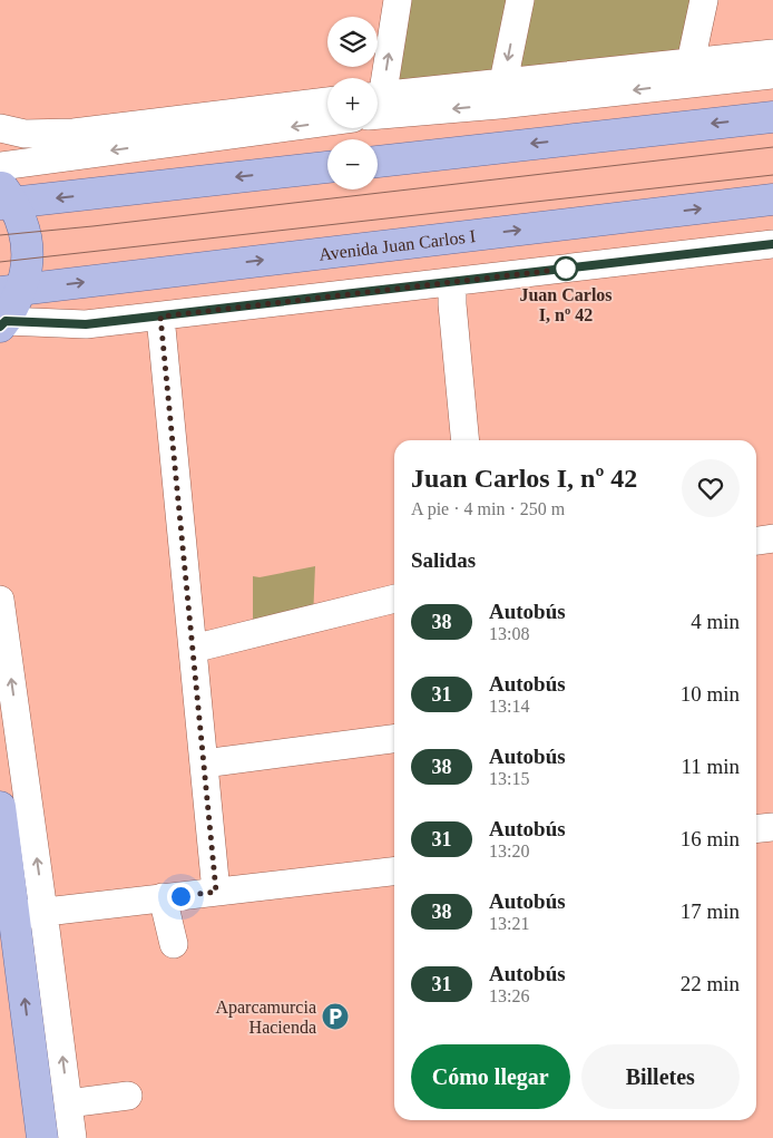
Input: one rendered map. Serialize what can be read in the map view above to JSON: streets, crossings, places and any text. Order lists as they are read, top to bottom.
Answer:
{
  "streets": {
    "main road": ["Avenida Juan Carlos I"]
  },
  "places": {
    "other": ["Juan Carlos I, nº 42"],
    "parking": ["Aparcamurcia Hacienda"]
  },
  "lines": ["bus line 38"],
  "page": {
    "map_buttons": ["+", "−"],
    "heading": [
      ["Juan Carlos I, nº 42", "A pie · 4 min · 250 m"],
      "Salidas"
    ],
    "list": [
      {
        "mark": "38",
        "name": "Autobús",
        "note": "13:08",
        "value": "4 min"
      },
      {
        "mark": "31",
        "name": "Autobús",
        "note": "13:14",
        "value": "10 min"
      },
      {
        "mark": "38",
        "name": "Autobús",
        "note": "13:15",
        "value": "11 min"
      },
      {
        "mark": "31",
        "name": "Autobús",
        "note": "13:20",
        "value": "16 min"
      },
      {
        "mark": "38",
        "name": "Autobús",
        "note": "13:21",
        "value": "17 min"
      },
      {
        "mark": "31",
        "name": "Autobús",
        "note": "13:26",
        "value": "22 min"
      }
    ],
    "buttons": ["Cómo llegar", "Billetes"]
  }
}
